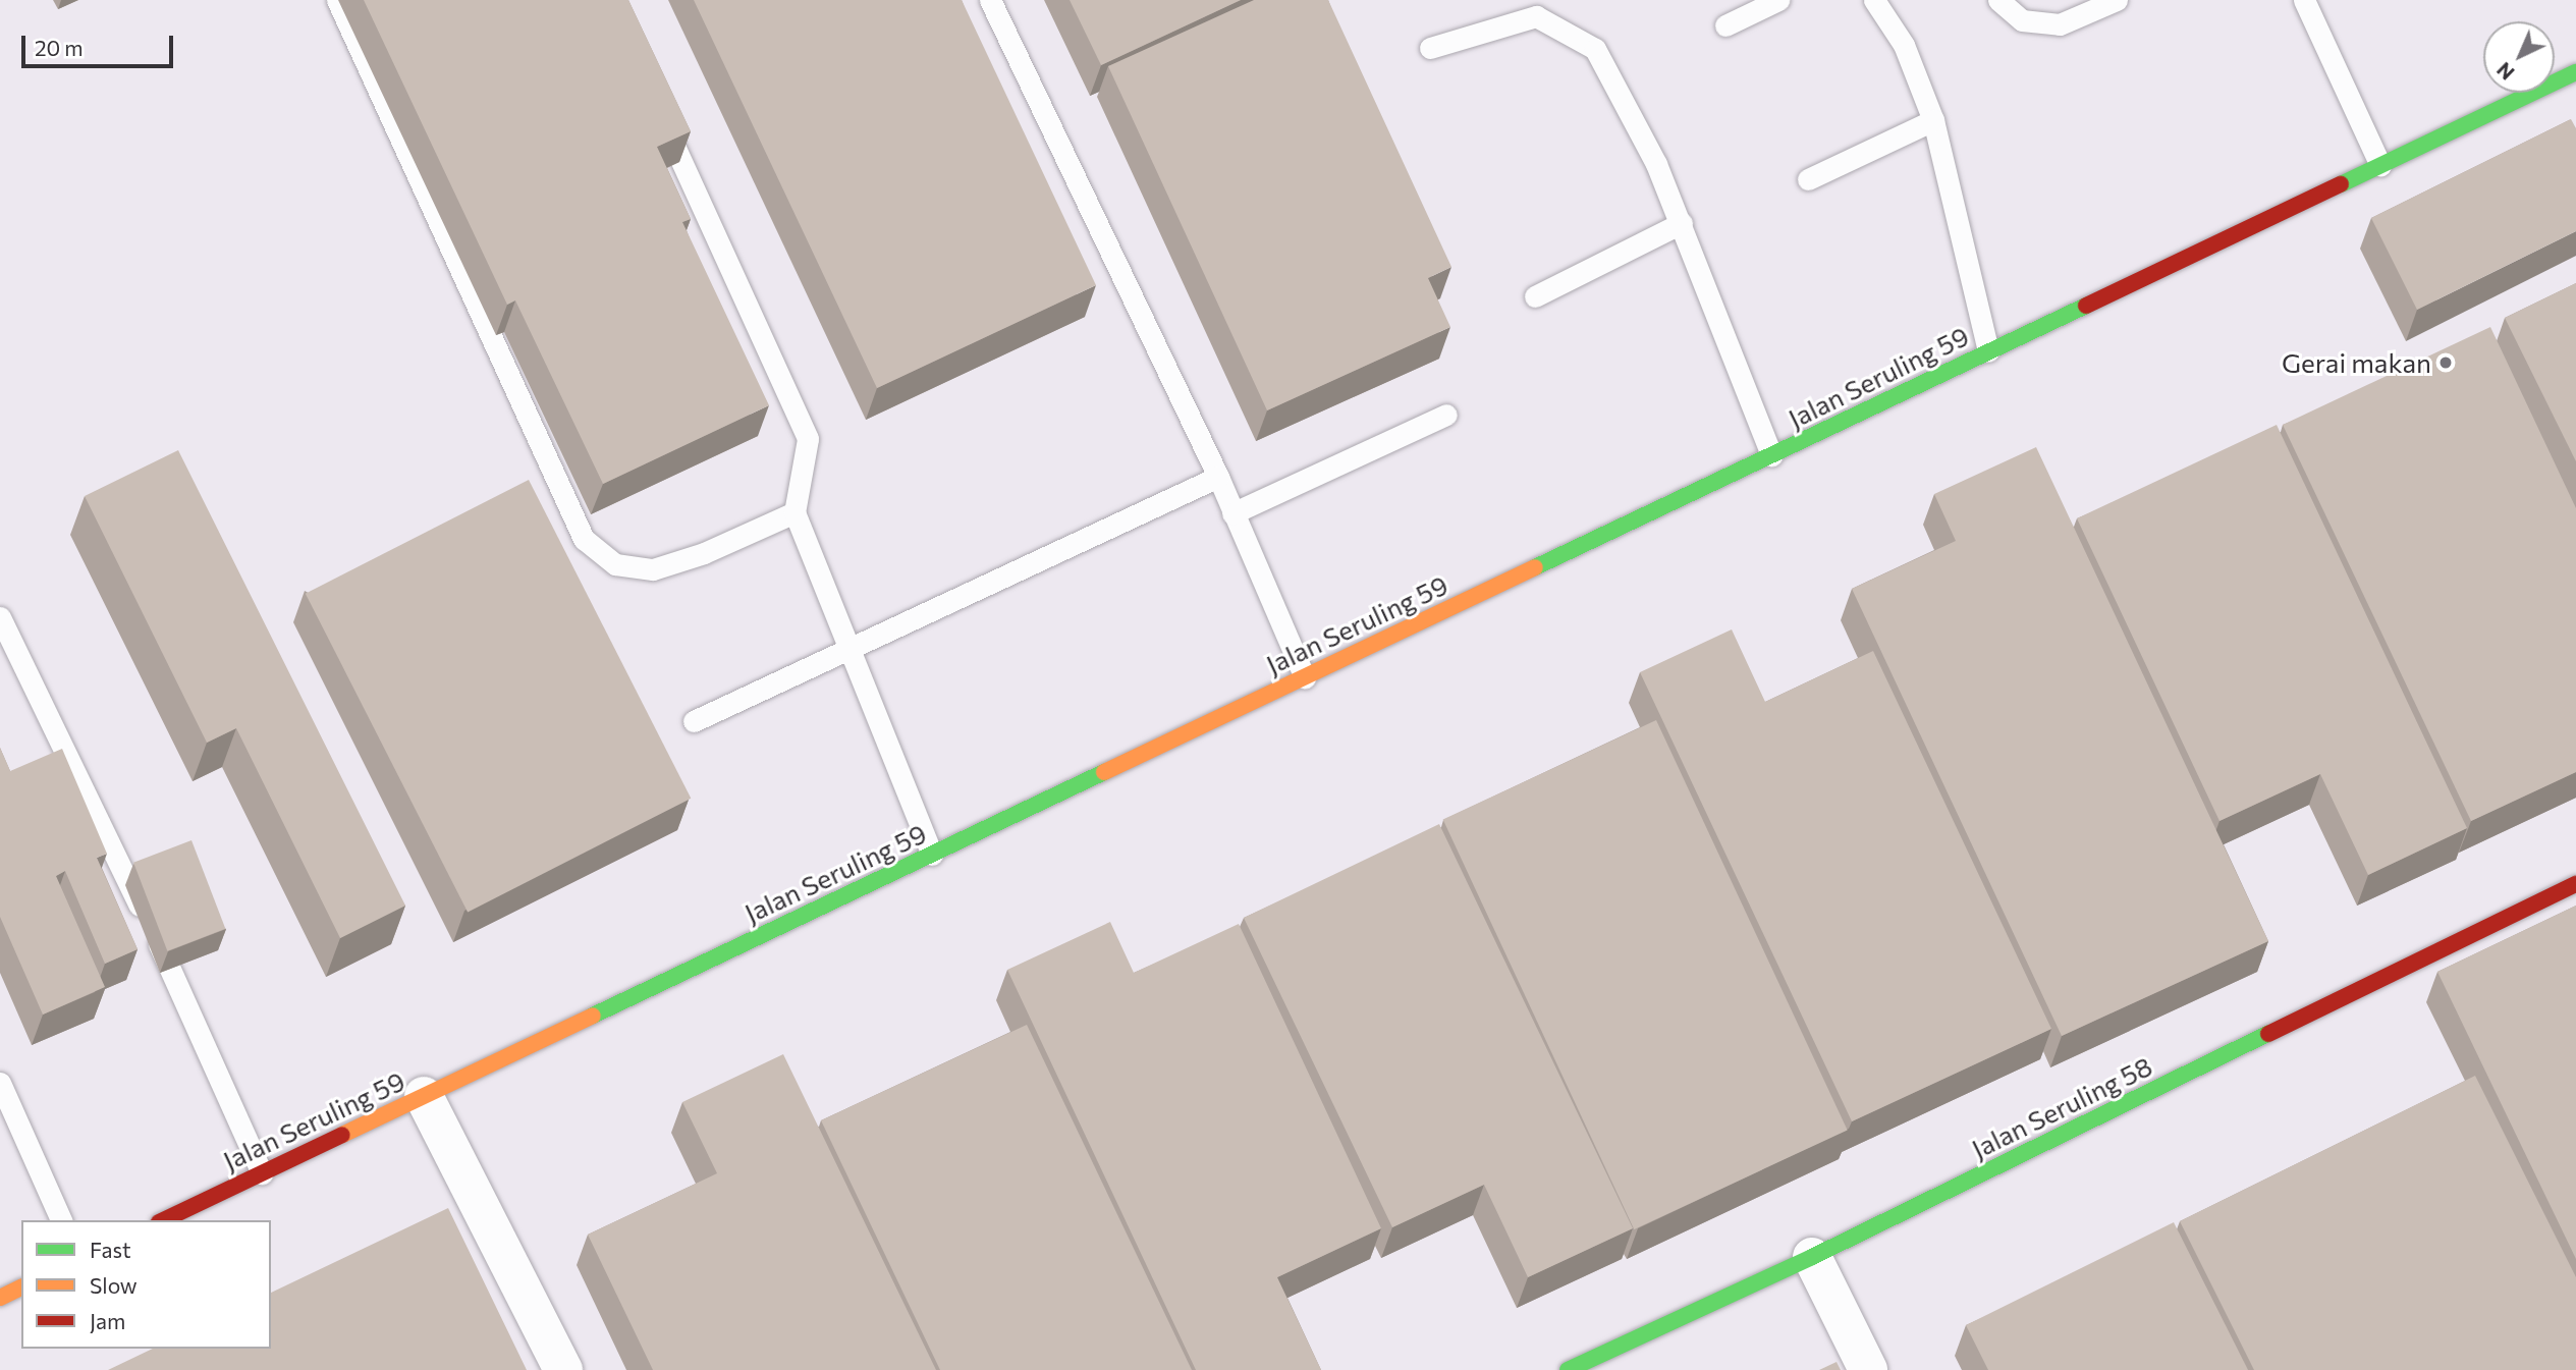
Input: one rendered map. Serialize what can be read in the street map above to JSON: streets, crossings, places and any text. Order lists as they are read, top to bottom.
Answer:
{
  "streets": {
    "main road": ["Jalan Seruling 59", "Jalan Seruling 58"]
  },
  "places": ["Gerai makan"],
  "legend": ["Fast", "Slow", "Jam"],
  "scale_bar": "20 m",
  "north": "bottom left"
}
